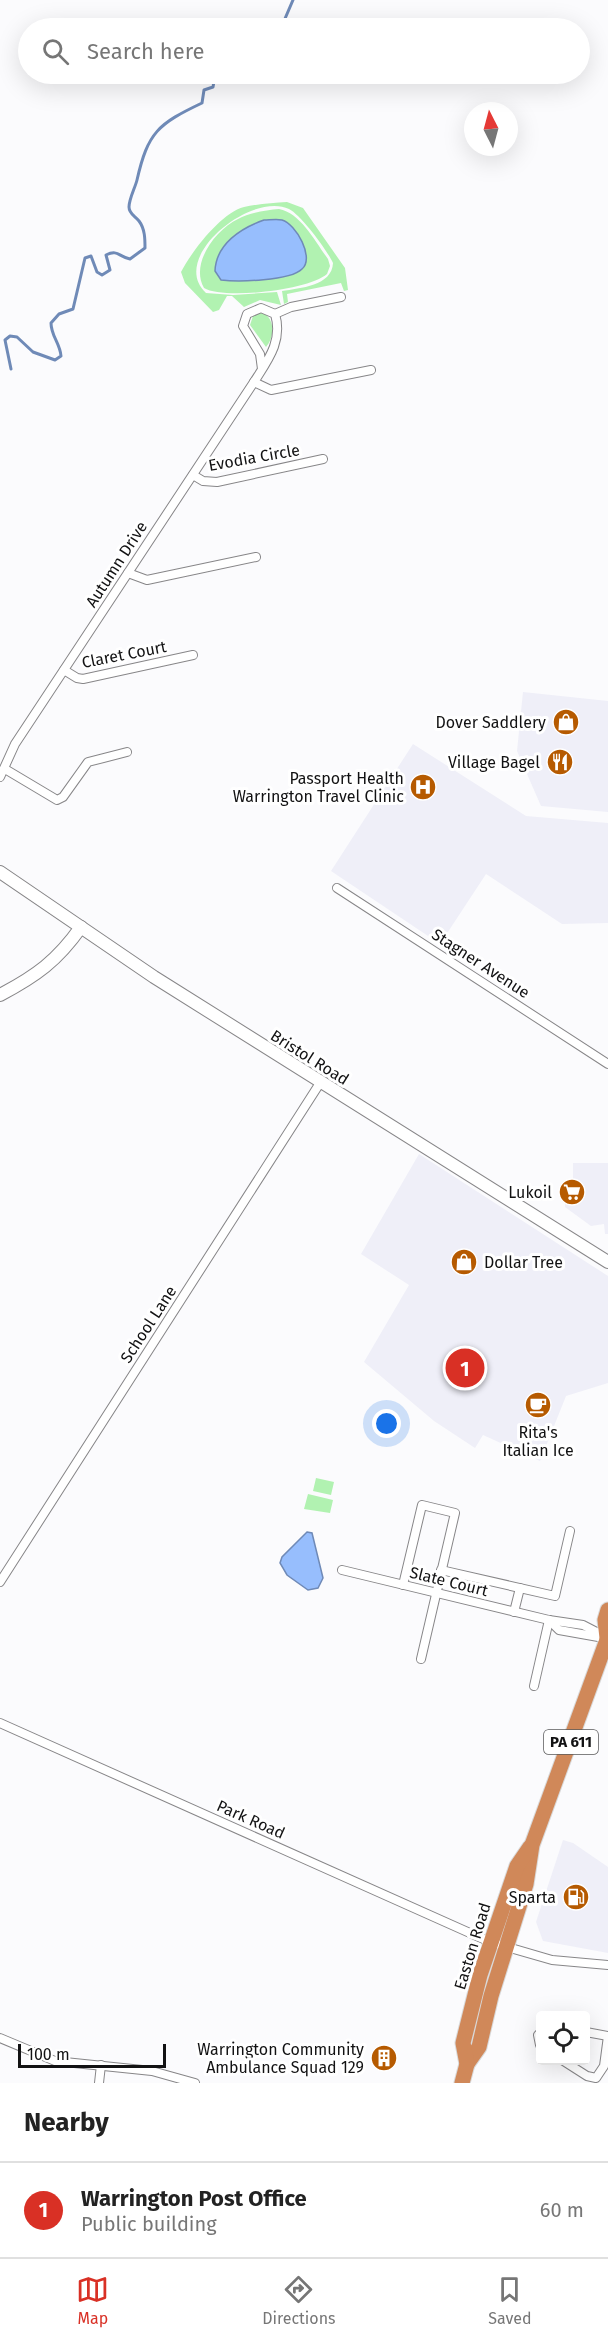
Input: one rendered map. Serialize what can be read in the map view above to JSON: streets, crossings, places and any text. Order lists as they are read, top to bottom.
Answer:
{
  "streets": {
    "highway": ["PA 611", "Easton Road"],
    "main road": ["Bristol Road"],
    "street": [
      "Evodia Circle",
      "Autumn Drive",
      "Claret Court",
      "Stagner Avenue",
      "School Lane",
      "Slate Court",
      "Park Road"
    ]
  },
  "crossings": [
    ["Evodia Circle", "Autumn Drive"],
    ["Autumn Drive", "Claret Court"],
    ["Bristol Road", "School Lane"],
    ["Slate Court", "Easton Road"],
    ["Park Road", "Easton Road"]
  ],
  "places": {
    "shop": ["Dover Saddlery", "Dollar Tree"],
    "restaurant": ["Village Bagel"],
    "hospital": ["Passport Health Warrington Travel Clinic"],
    "supermarket": ["Lukoil"],
    "cafe": ["Rita's Italian Ice"],
    "fuel station": ["Sparta"],
    "building": ["Warrington Community Ambulance Squad 129"]
  },
  "scale_bar": "100 m",
  "north": "top",
  "page": {
    "search": "Search here",
    "pins": "1",
    "scale": "100 m",
    "heading": "Nearby",
    "list": [
      {
        "mark": "1",
        "name": "Warrington Post Office",
        "note": "Public building",
        "value": "60 m"
      }
    ],
    "nav": ["Map", "Directions", "Saved"]
  }
}
